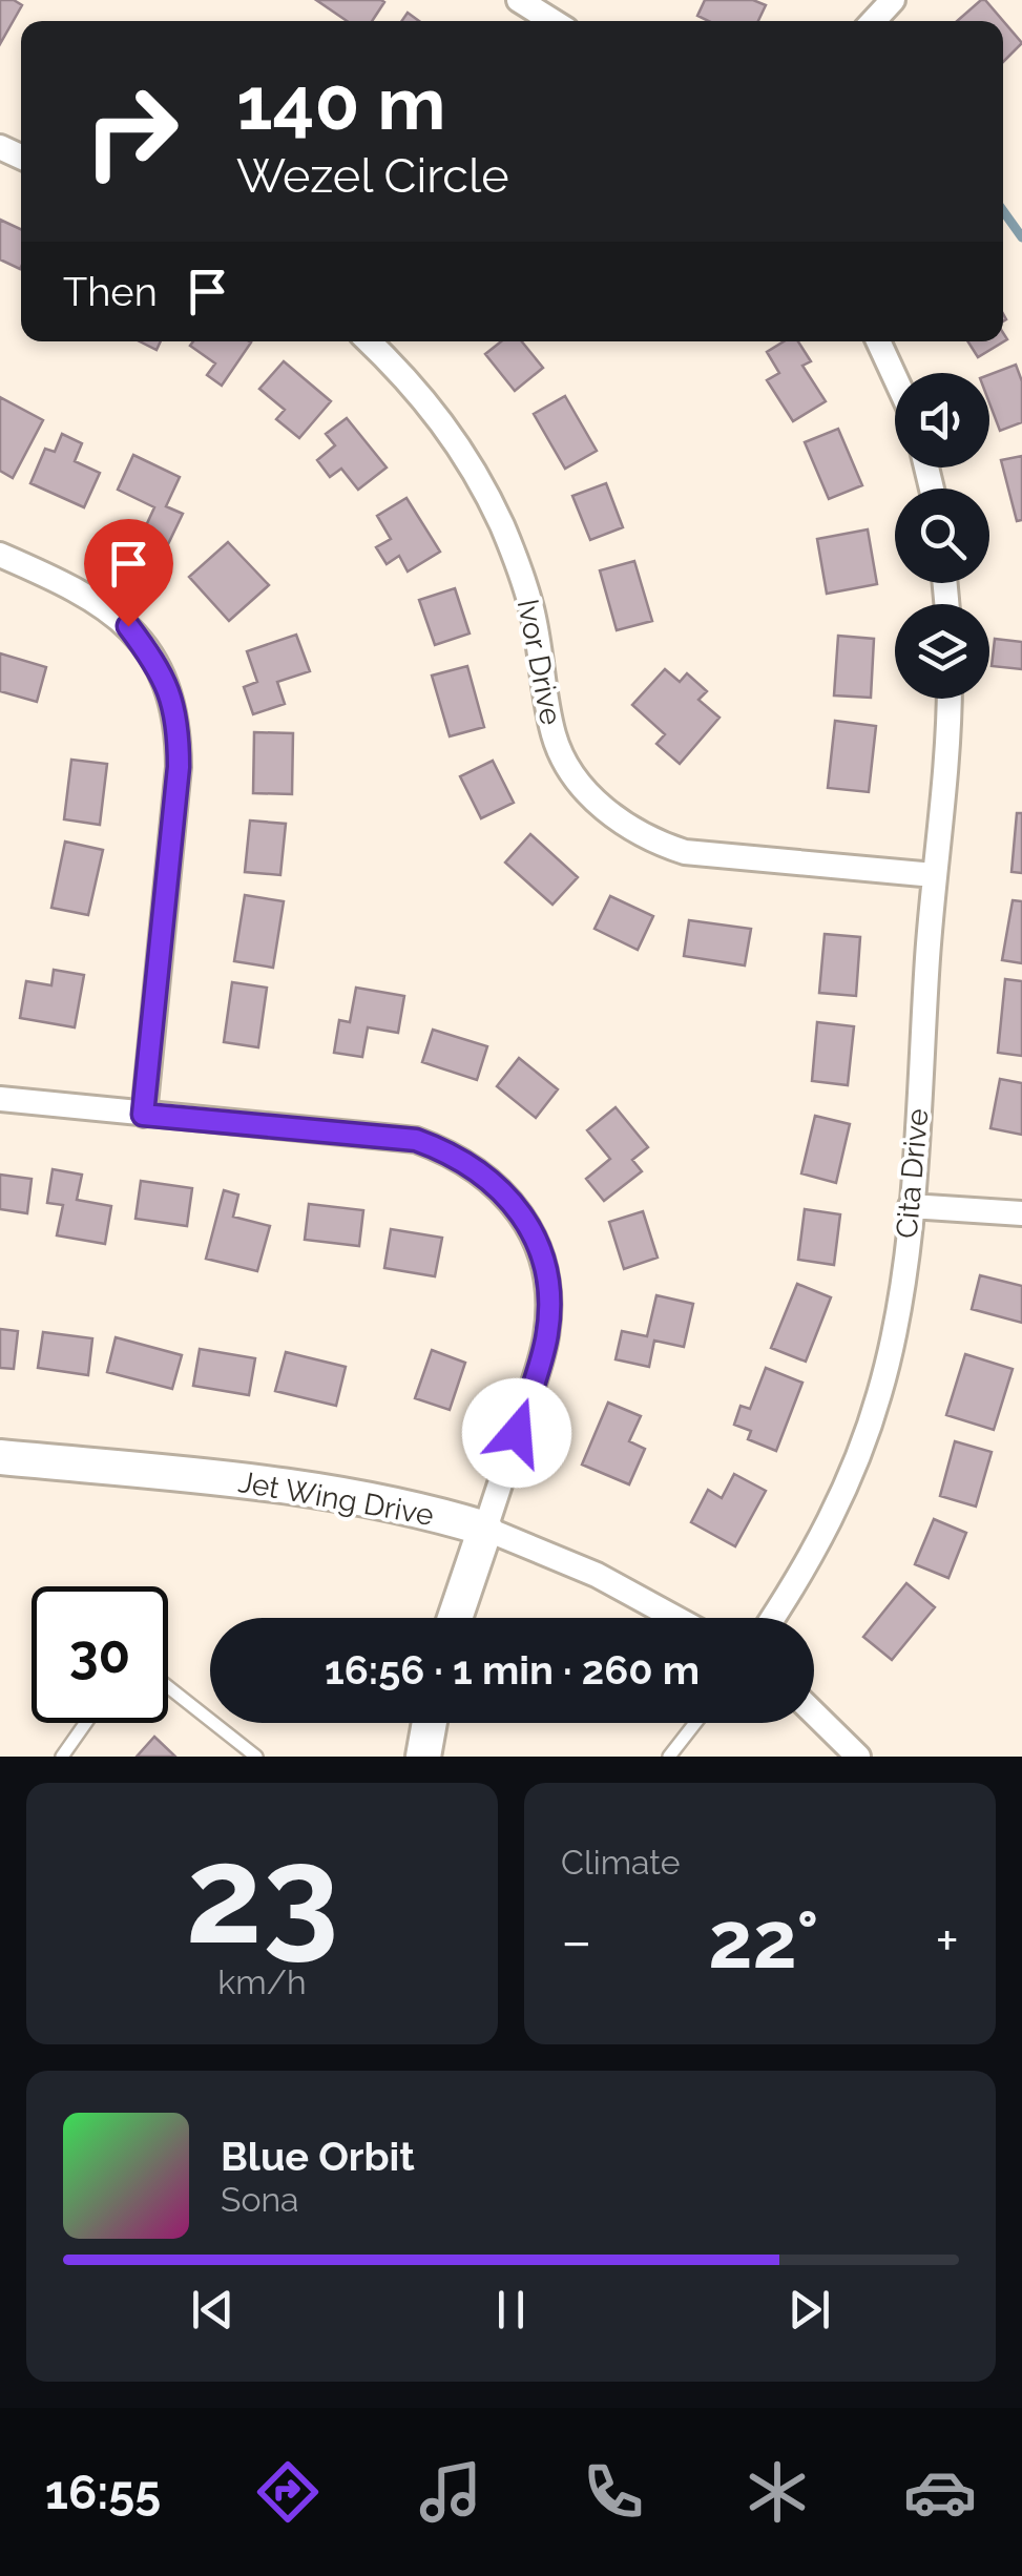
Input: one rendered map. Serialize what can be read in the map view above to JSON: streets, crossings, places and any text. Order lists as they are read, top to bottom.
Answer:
{
  "streets": {
    "main road": ["Jet Wing Drive"],
    "street": ["Ivor Drive", "Cita Drive"]
  },
  "crossings": [
    ["Ivor Drive", "Cita Drive"]
  ],
  "page": {
    "turn": ["140 m", "Wezel Circle"],
    "then": "Then",
    "limit": "30",
    "trip": "16:56 · 1 min · 260 m",
    "tile": [
      ["23", "km/h"],
      "Climate"
    ],
    "heat": ["−", "22°", "+"],
    "song": ["Blue Orbit", "Sona"],
    "tabs": "16:55"
  }
}
